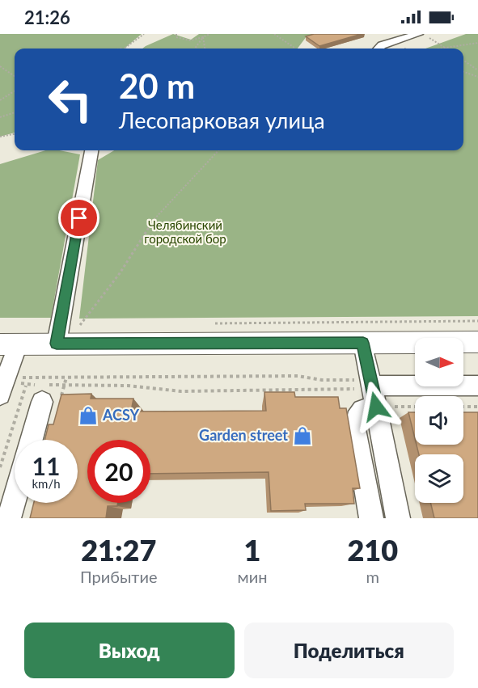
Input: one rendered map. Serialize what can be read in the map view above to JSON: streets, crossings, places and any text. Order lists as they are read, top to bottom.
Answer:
{
  "parks": ["Челябинский городской бор"],
  "places": {
    "shop": ["ACSY", "Garden street"]
  },
  "north": "right",
  "page": {
    "status": "21:26",
    "turn": ["20 m", "Лесопарковая улица"],
    "speed": "11 km/h",
    "limit": "20",
    "eta": [
      "21:27",
      "Прибытие",
      "1",
      "мин",
      "210",
      "m"
    ],
    "buttons": ["Выход", "Поделиться"]
  }
}
